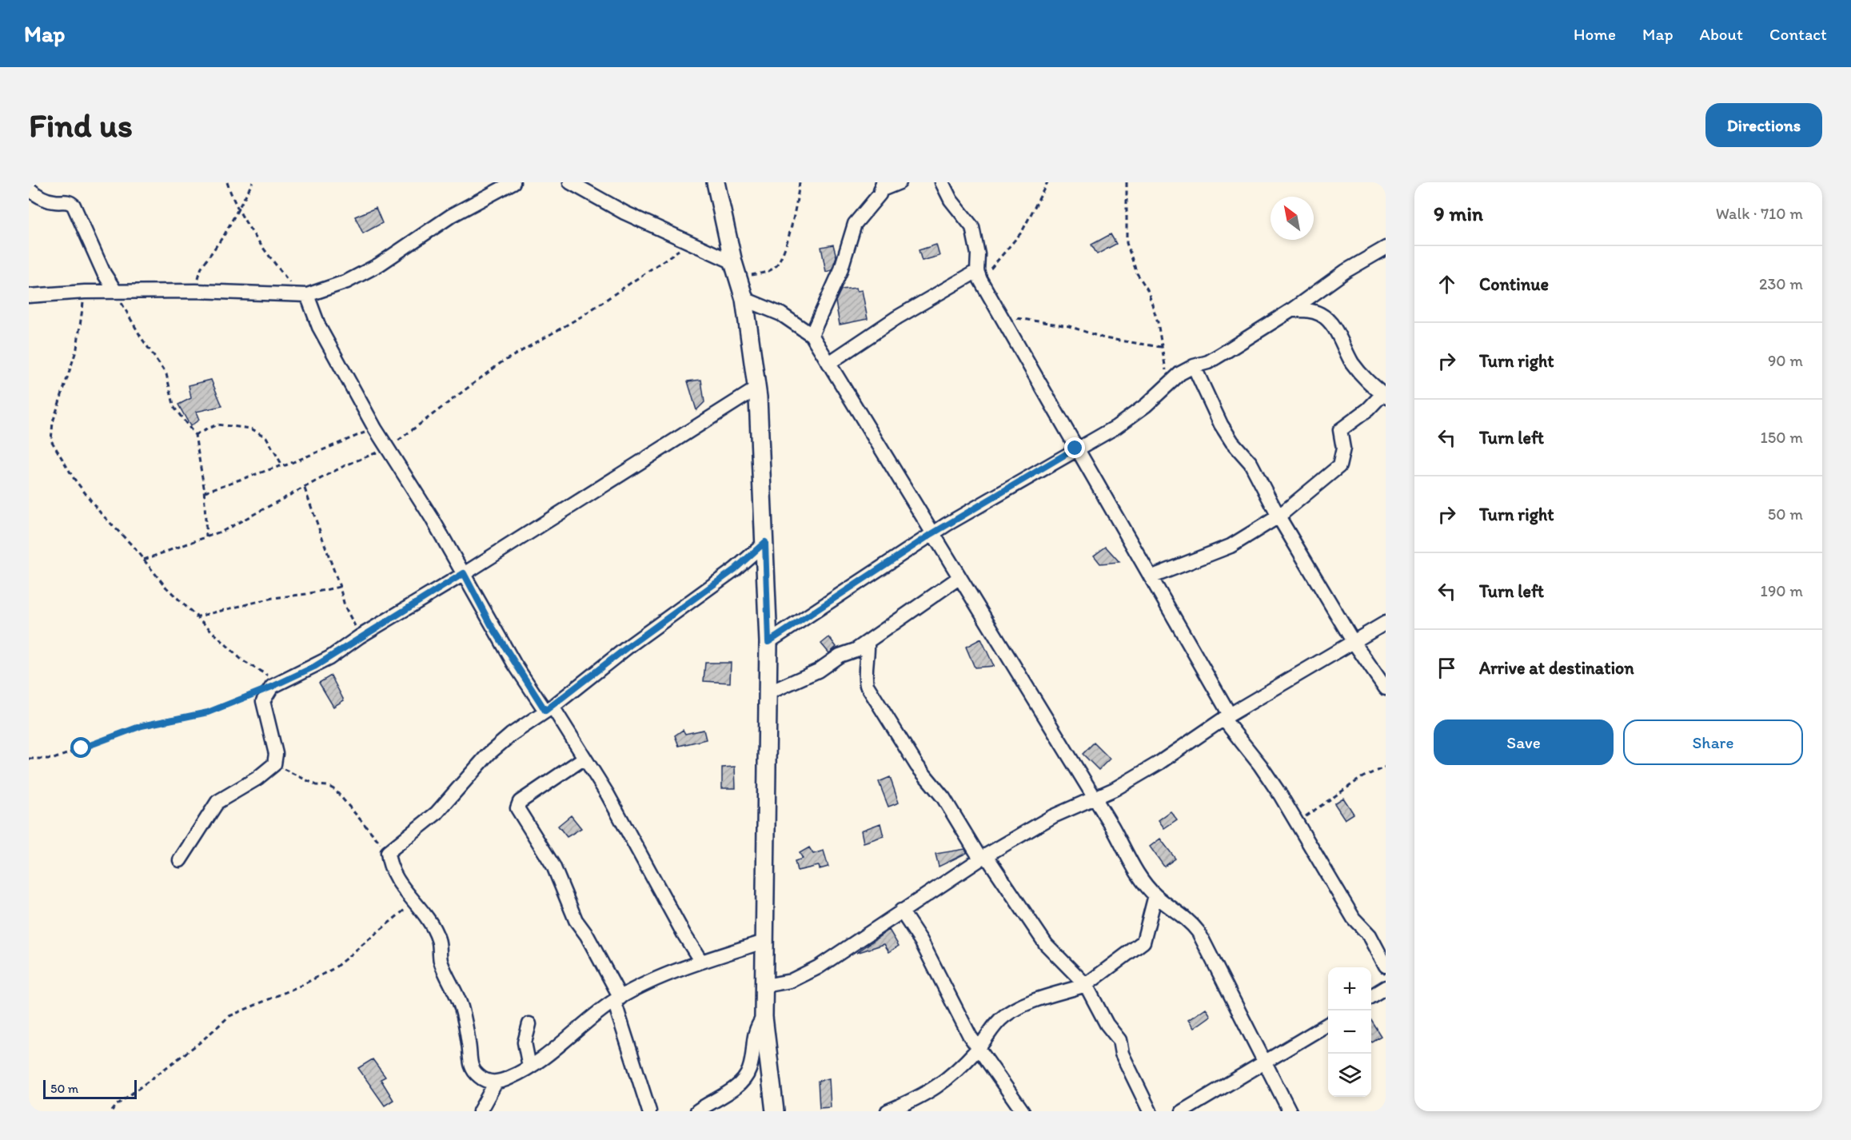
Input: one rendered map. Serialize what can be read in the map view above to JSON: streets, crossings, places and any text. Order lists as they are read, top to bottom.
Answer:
{
  "scale_bar": "50 m",
  "north": "top left",
  "page": {
    "header": "Map",
    "nav": [
      "Home",
      "Map",
      "About",
      "Contact"
    ],
    "buttons": [
      "Directions",
      ["Save", "Share"]
    ],
    "title": "Find us",
    "heading": ["9 min", "Walk · 710 m"],
    "list": [
      ["Continue", "230 m"],
      ["Turn right", "90 m"],
      ["Turn left", "150 m"],
      ["Turn right", "50 m"],
      ["Turn left", "190 m"],
      "Arrive at destination"
    ],
    "map_buttons": ["+", "−"],
    "scale": "50 m"
  }
}
